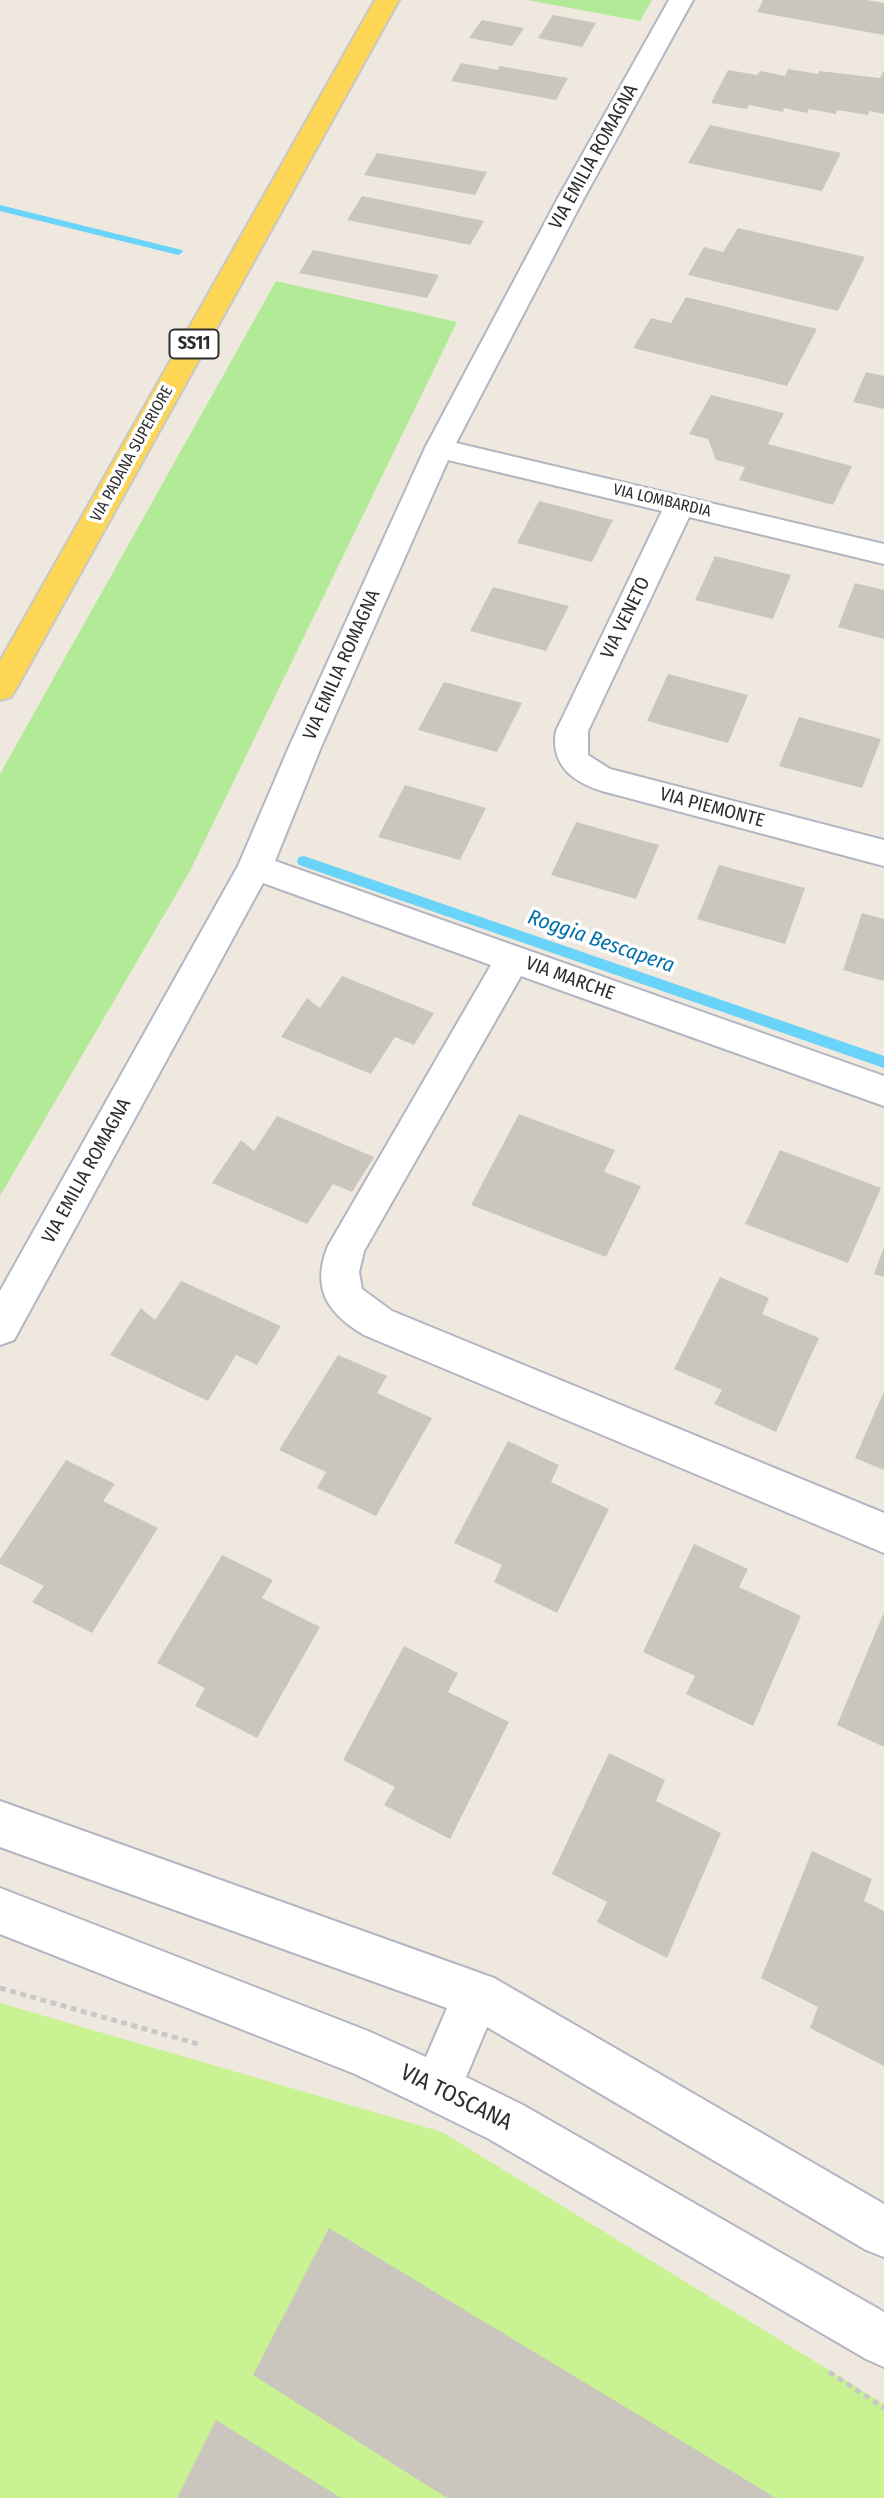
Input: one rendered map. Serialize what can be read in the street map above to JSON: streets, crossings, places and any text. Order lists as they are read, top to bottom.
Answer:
{
  "streets": {
    "main road": ["SS11", "VIA PADANA SUPERIORE"],
    "street": [
      "VIA EMILIA ROMAGNA",
      "VIA LOMBARDIA",
      "VIA VENETO",
      "VIA PIEMONTE",
      "VIA MARCHE",
      "VIA TOSCANA"
    ]
  },
  "crossings": [
    ["VIA EMILIA ROMAGNA", "VIA LOMBARDIA"],
    ["VIA EMILIA ROMAGNA", "VIA MARCHE"],
    ["VIA LOMBARDIA", "VIA VENETO"],
    ["VIA VENETO", "VIA PIEMONTE"]
  ],
  "water": ["Roggia Bescapera"]
}
